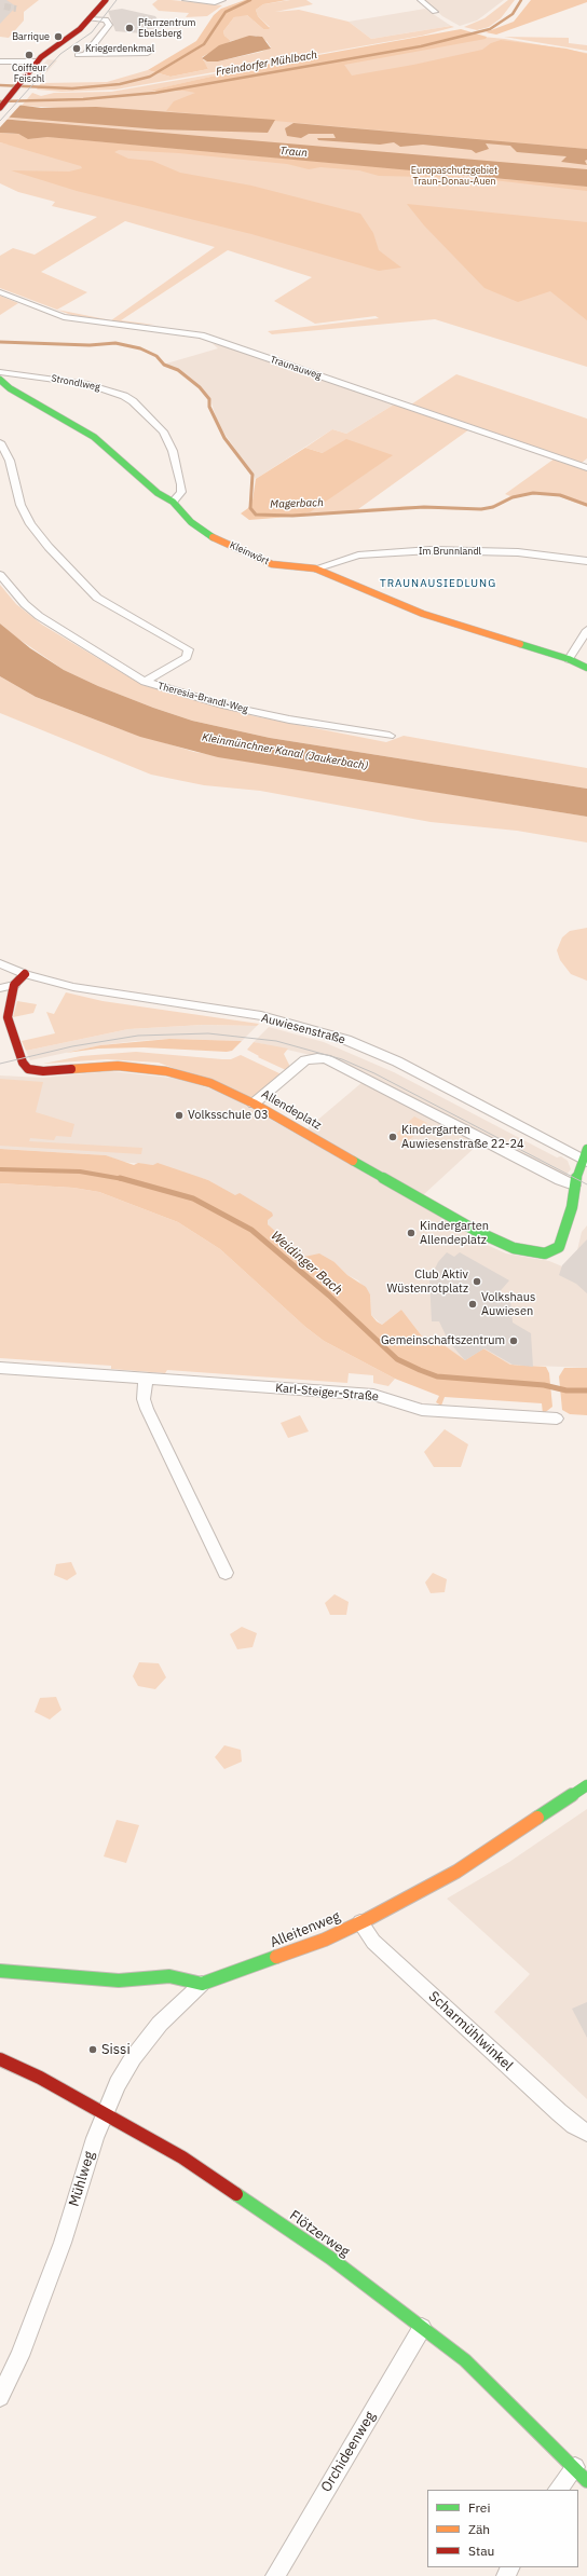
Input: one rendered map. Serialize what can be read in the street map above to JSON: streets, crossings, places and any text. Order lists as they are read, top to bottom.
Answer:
{
  "streets": {
    "street": [
      "Traunauweg",
      "Strondlweg",
      "Im Brunnlandl",
      "Kleinwört",
      "Theresia-Brandl-Weg",
      "Auwiesenstraße",
      "Allendeplatz",
      "Karl-Steiger-Straße",
      "Alleitenweg",
      "Scharmühlwinkel",
      "Mühlweg",
      "Flötzerweg",
      "Orchideenweg"
    ]
  },
  "crossings": [
    ["Strondlweg", "Kleinwört"],
    ["Im Brunnlandl", "Kleinwört"],
    ["Auwiesenstraße", "Allendeplatz"],
    ["Alleitenweg", "Scharmühlwinkel"],
    ["Alleitenweg", "Mühlweg"],
    ["Mühlweg", "Flötzerweg"],
    ["Flötzerweg", "Orchideenweg"]
  ],
  "districts": ["TRAUNAUSIEDLUNG"],
  "water": [
    "Freindorfer Mühlbach",
    "Traun",
    "Magerbach",
    "Kleinmünchner Kanal (Jaukerbach)",
    "Weidinger Bach"
  ],
  "parks": ["Europaschutzgebiet Traun-Donau-Auen"],
  "places": [
    "Pfarrzentrum Ebelsberg",
    "Barrique",
    "Kriegerdenkmal",
    "Coiffeur Feischl",
    "Volksschule 03",
    "Kindergarten Auwiesenstraße 22-24",
    "Kindergarten Allendeplatz",
    "Club Aktiv Wüstenrotplatz",
    "Volkshaus Auwiesen",
    "Gemeinschaftszentrum",
    "Sissi"
  ],
  "legend": ["Frei", "Zäh", "Stau"]
}
